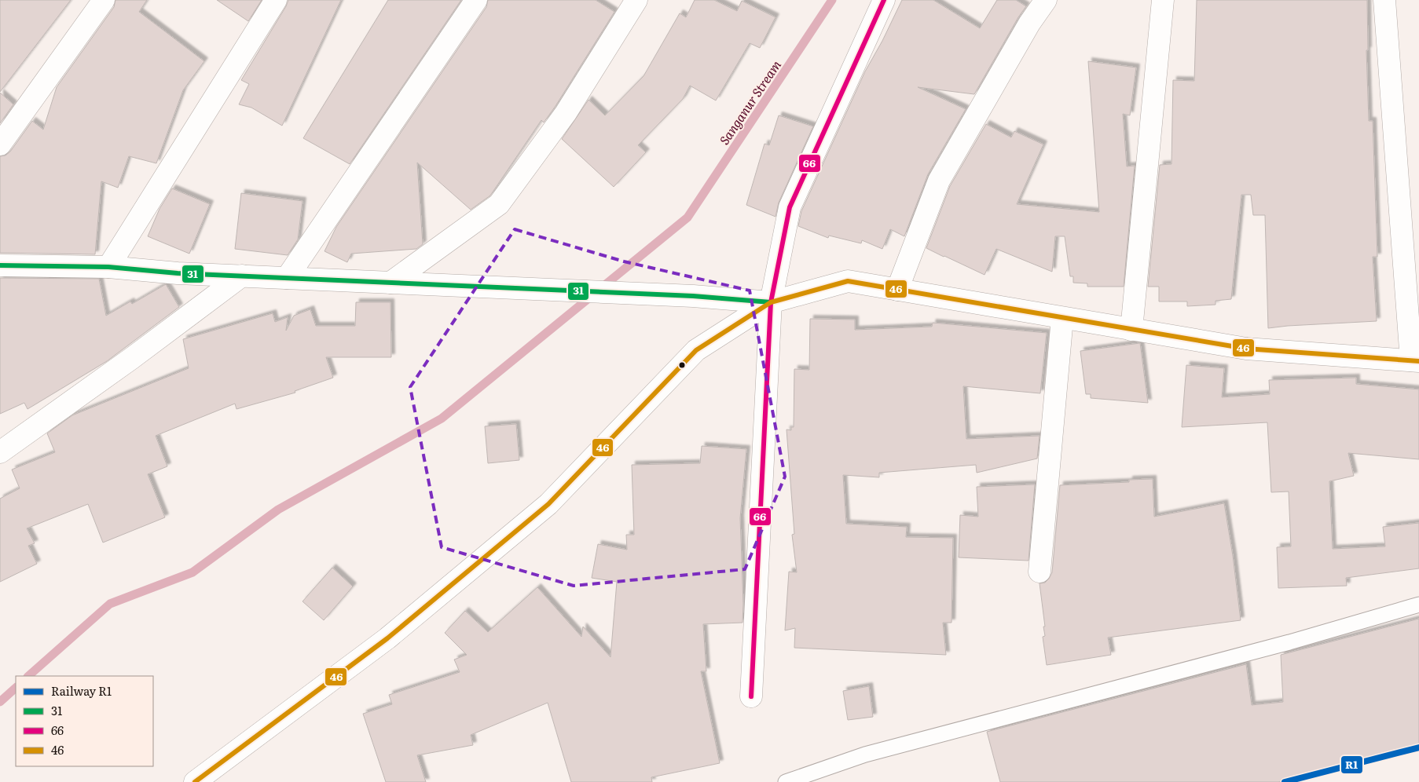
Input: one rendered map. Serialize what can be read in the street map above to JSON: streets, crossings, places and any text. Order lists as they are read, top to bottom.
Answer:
{
  "water": ["Sanganur Stream"],
  "lines": [
    "transit line 66",
    "transit line 31",
    "transit line 46",
    "rail line R1"
  ],
  "legend": [
    "Railway R1",
    "31",
    "66",
    "46"
  ]
}
